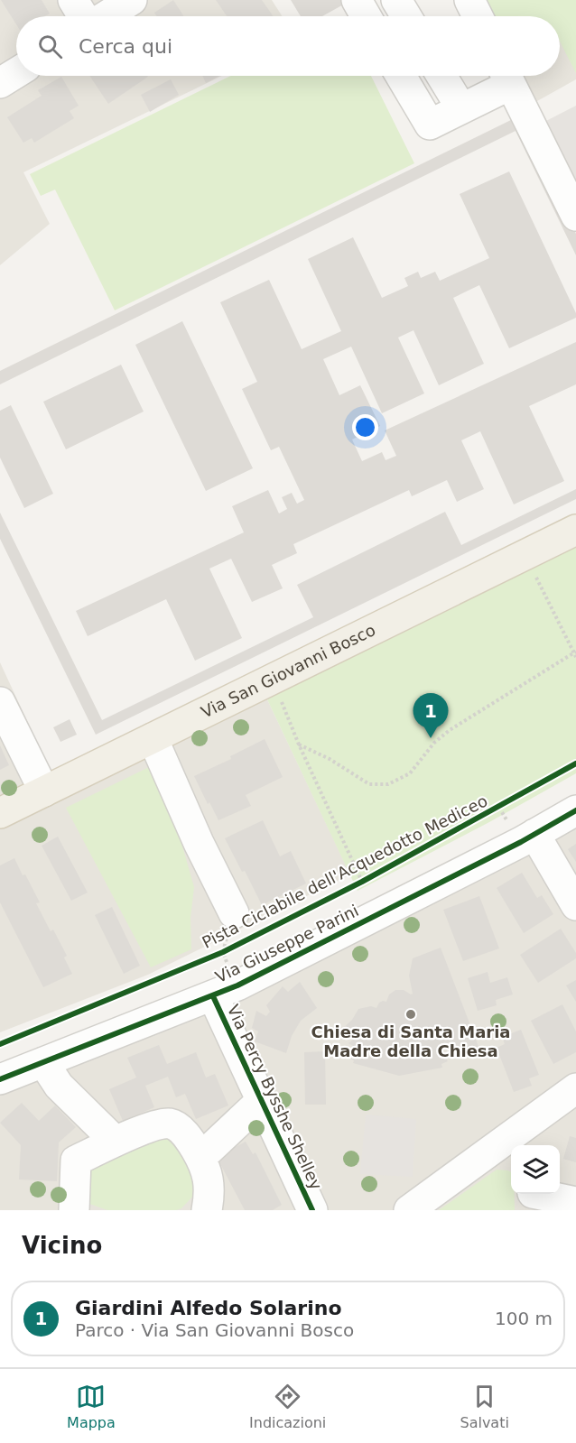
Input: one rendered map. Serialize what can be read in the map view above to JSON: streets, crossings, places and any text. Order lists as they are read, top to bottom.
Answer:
{
  "streets": {
    "main road": ["Via San Giovanni Bosco"],
    "street": ["Via Giuseppe Parini", "Via Percy Bysshe Shelley"],
    "cycle path": ["Pista Ciclabile dell'Acquedotto Mediceo"]
  },
  "crossings": [
    ["Via Giuseppe Parini", "Via Percy Bysshe Shelley"]
  ],
  "places": ["Chiesa di Santa Maria Madre della Chiesa"],
  "page": {
    "search": "Cerca qui",
    "pins": "1",
    "heading": "Vicino",
    "list": [
      {
        "mark": "1",
        "name": "Giardini Alfedo Solarino",
        "note": "Parco · Via San Giovanni Bosco",
        "value": "100 m"
      }
    ],
    "nav": ["Mappa", "Indicazioni", "Salvati"]
  }
}
